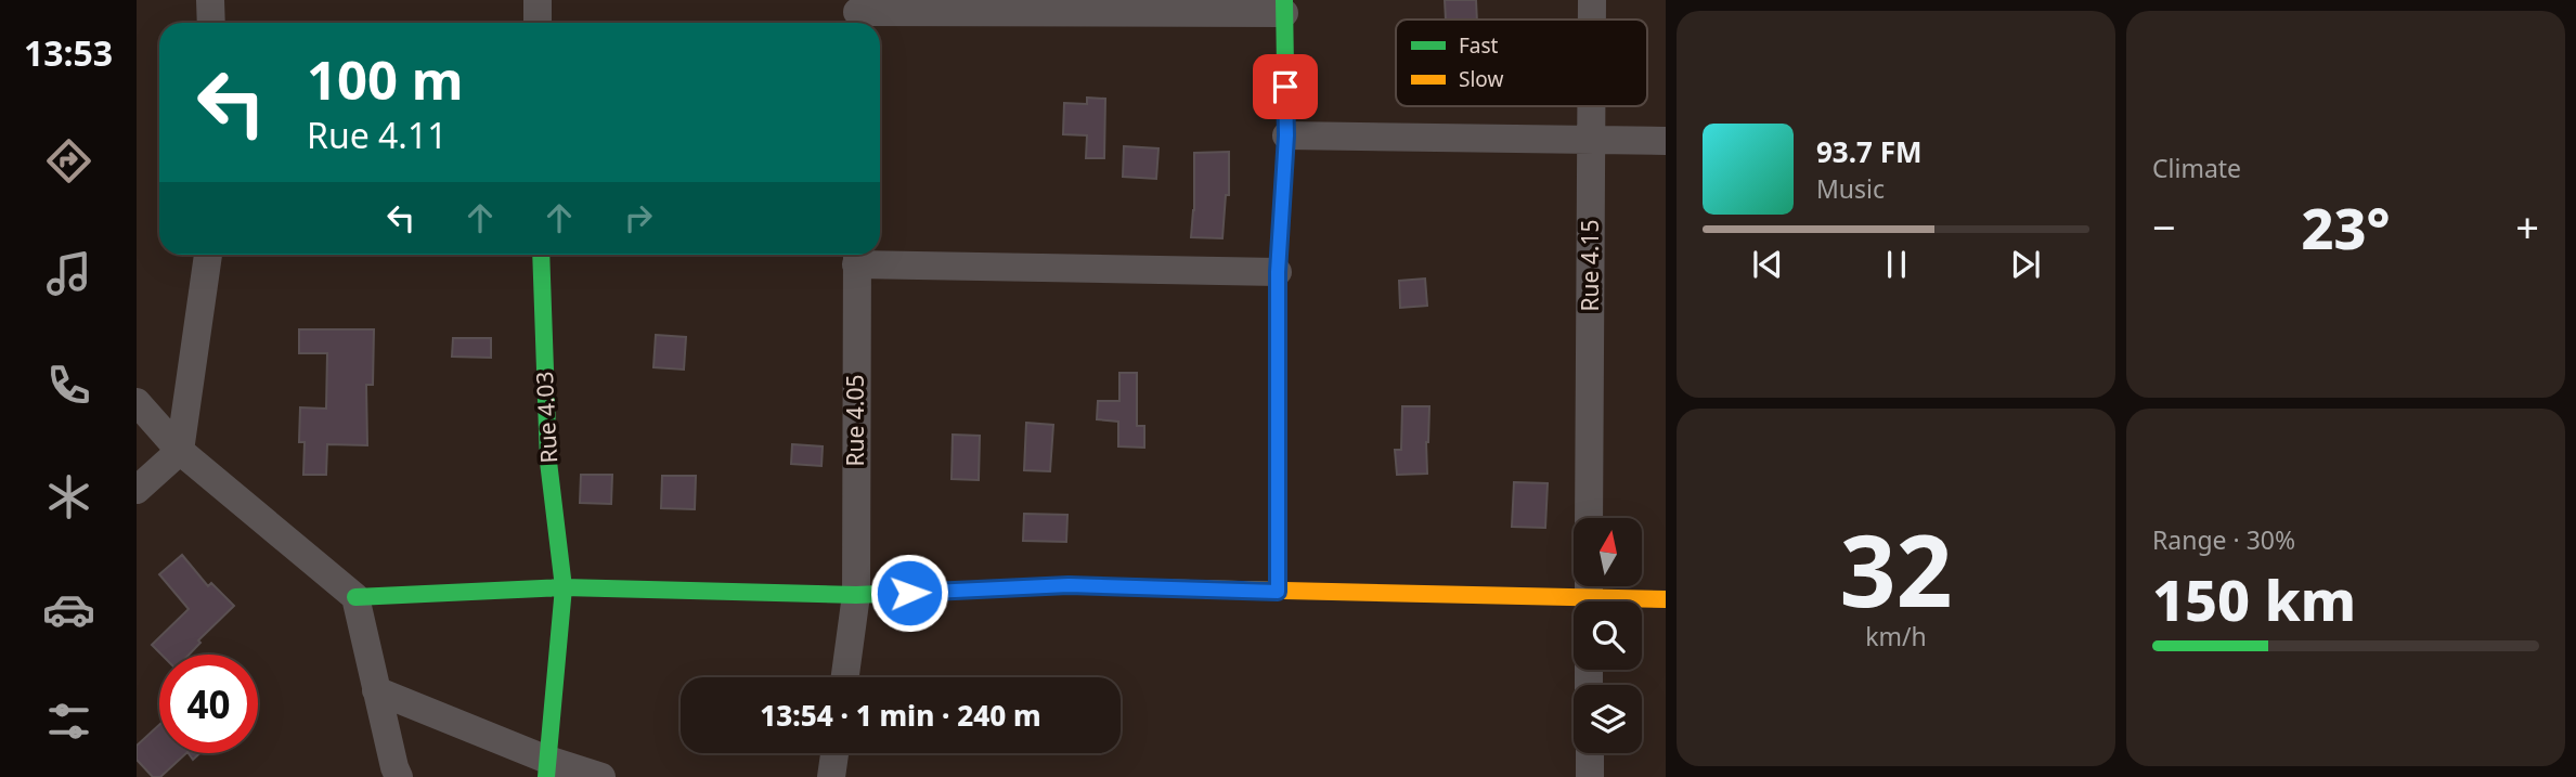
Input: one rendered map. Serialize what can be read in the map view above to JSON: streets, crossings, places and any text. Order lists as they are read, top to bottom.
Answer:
{
  "streets": {
    "street": ["Rue 4.15", "Rue 4.03", "Rue 4.05"]
  },
  "legend": ["Fast", "Slow"],
  "north": "top",
  "page": {
    "tabs": "13:53",
    "tile": [
      "Climate",
      ["32", "km/h"],
      ["Range · 30%", "150 km"]
    ],
    "turn": ["100 m", "Rue 4.11"],
    "song": ["93.7 FM", "Music"],
    "heat": ["−", "23°", "+"],
    "limit": "40",
    "trip": "13:54 · 1 min · 240 m"
  }
}
